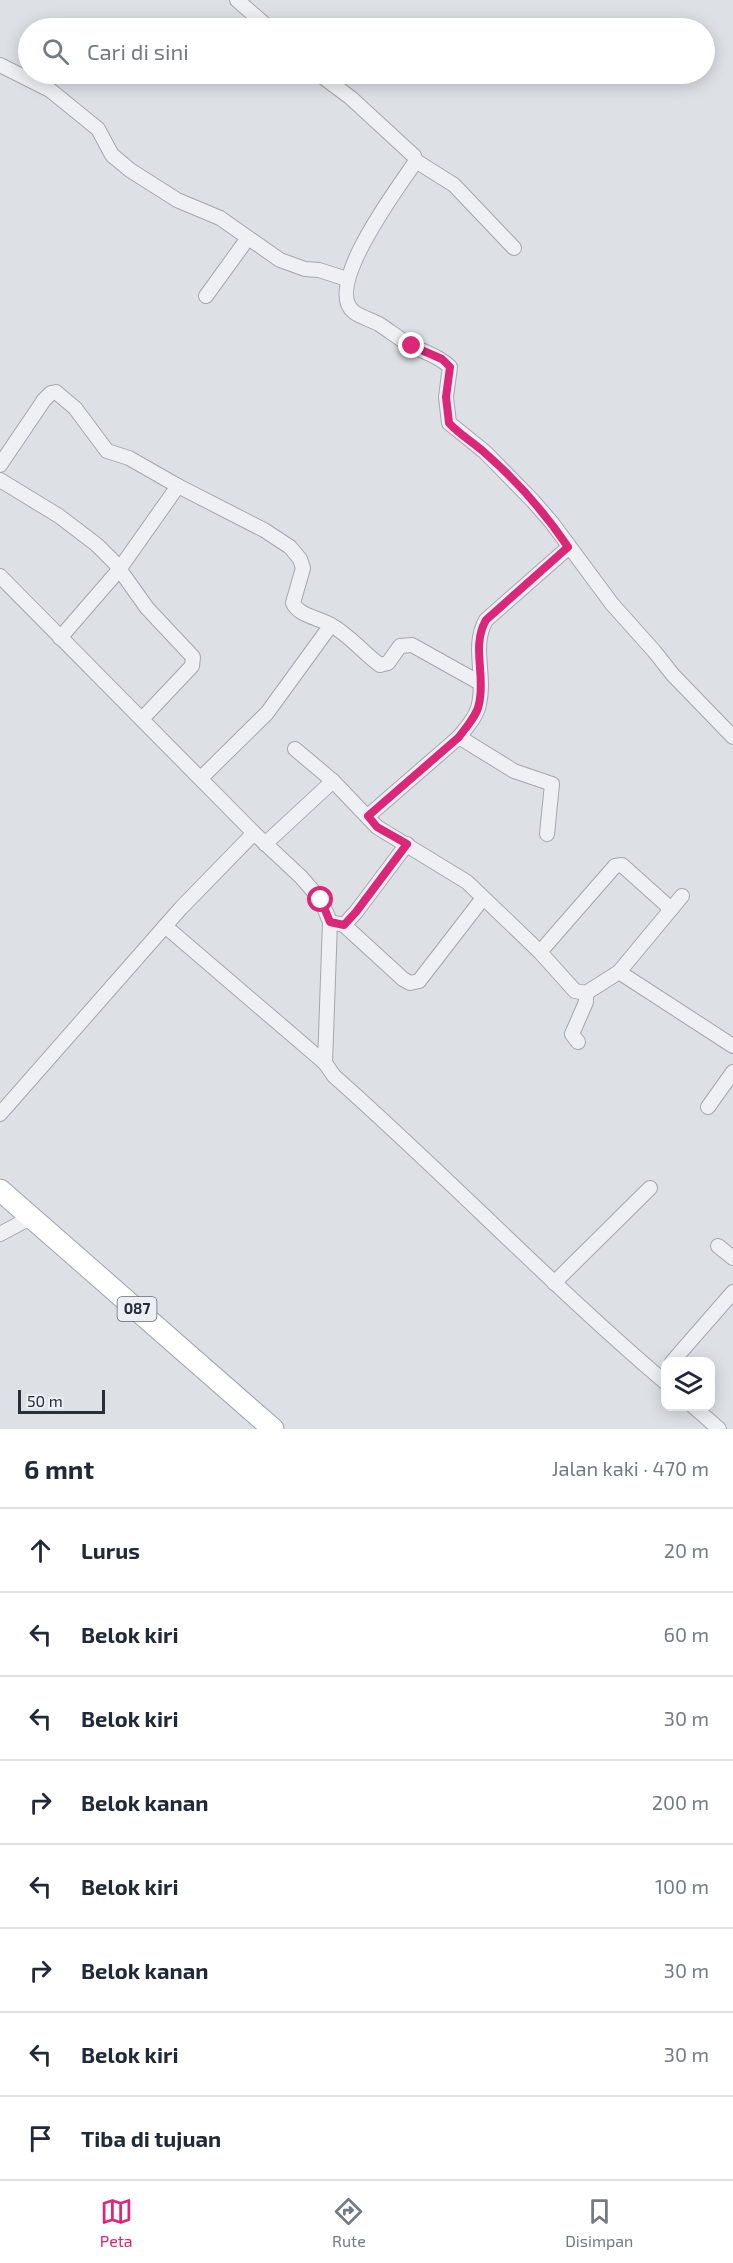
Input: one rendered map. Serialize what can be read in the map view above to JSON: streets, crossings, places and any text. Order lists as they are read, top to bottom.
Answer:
{
  "streets": {
    "main road": ["087"]
  },
  "scale_bar": "50 m",
  "page": {
    "search": "Cari di sini",
    "scale": "50 m",
    "heading": ["6 mnt", "Jalan kaki · 470 m"],
    "list": [
      ["Lurus", "20 m"],
      ["Belok kiri", "60 m"],
      ["Belok kiri", "30 m"],
      ["Belok kanan", "200 m"],
      ["Belok kiri", "100 m"],
      ["Belok kanan", "30 m"],
      ["Belok kiri", "30 m"],
      "Tiba di tujuan"
    ],
    "nav": ["Peta", "Rute", "Disimpan"]
  }
}
